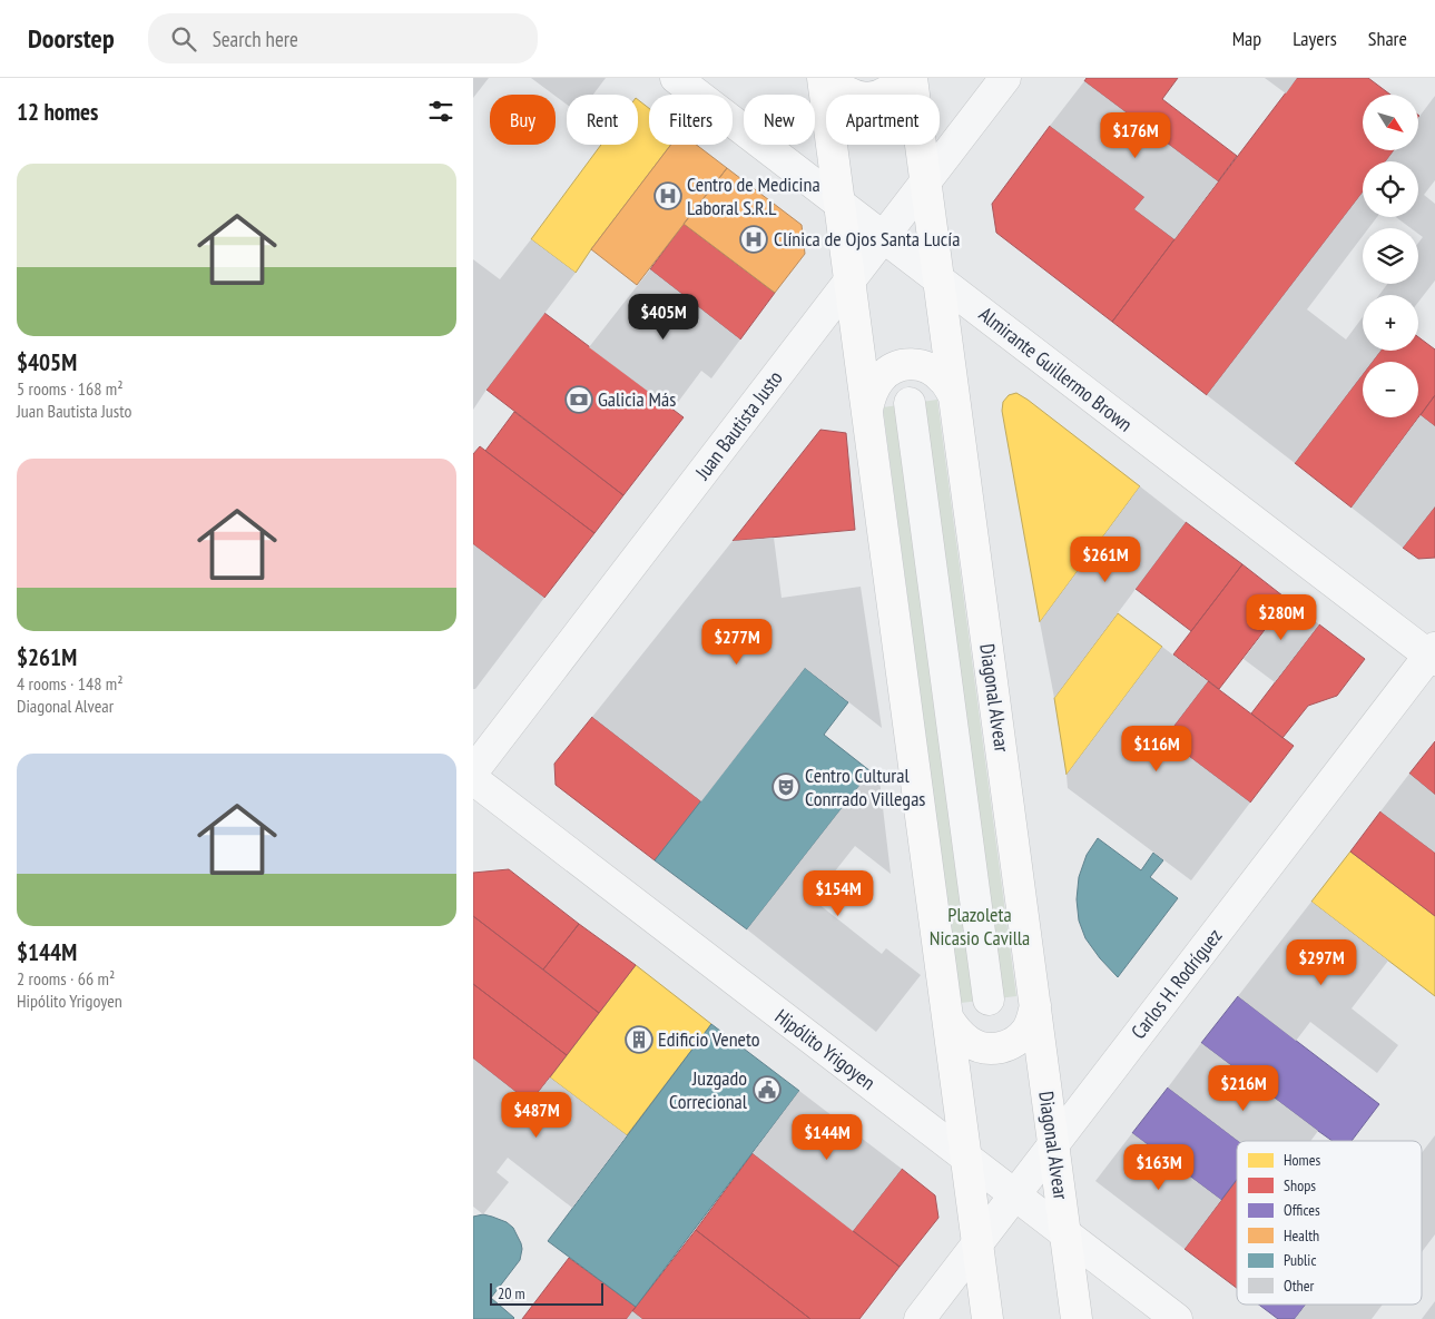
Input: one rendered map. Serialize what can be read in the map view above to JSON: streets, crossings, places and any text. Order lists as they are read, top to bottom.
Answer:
{
  "streets": {
    "main road": ["Diagonal Alvear"],
    "street": [
      "Almirante Guillermo Brown",
      "Juan Bautista Justo",
      "Carlos H. Rodríguez",
      "Hipólito Yrigoyen"
    ]
  },
  "crossings": [
    ["Almirante Guillermo Brown", "Juan Bautista Justo"],
    ["Almirante Guillermo Brown", "Diagonal Alvear"],
    ["Almirante Guillermo Brown", "Carlos H. Rodríguez"],
    ["Juan Bautista Justo", "Diagonal Alvear"],
    ["Diagonal Alvear", "Carlos H. Rodríguez"],
    ["Diagonal Alvear", "Hipólito Yrigoyen"],
    ["Carlos H. Rodríguez", "Hipólito Yrigoyen"]
  ],
  "parks": ["Plazoleta Nicasio Cavilla"],
  "places": {
    "hospital": ["Centro de Medicina Laboral S.R.L", "Clínica de Ojos Santa Lucía"],
    "bank": ["Galicia Más"],
    "theatre": ["Centro Cultural Conrrado Villegas"],
    "building": ["Edificio Veneto"],
    "public building": ["Juzgado Correcional"]
  },
  "legend": [
    "Homes",
    "Shops",
    "Offices",
    "Health",
    "Public",
    "Other"
  ],
  "scale_bar": "20 m",
  "north": "bottom right",
  "page": {
    "header": "Doorstep",
    "search": "Search here",
    "nav": ["Map", "Layers", "Share"],
    "heading": "12 homes",
    "map_buttons": ["+", "−"],
    "chip": [
      "Buy",
      "Rent",
      "Filters",
      "New",
      "Apartment"
    ],
    "price": [
      "$176M",
      "$405M",
      "$261M",
      "$280M",
      "$277M",
      "$116M",
      "$154M",
      "$297M",
      "$216M",
      "$487M",
      "$144M",
      "$163M"
    ],
    "list": [
      {
        "name": "$405M",
        "note": "5 rooms · 168 m² · Juan Bautista Justo"
      },
      {
        "name": "$261M",
        "note": "4 rooms · 148 m² · Diagonal Alvear"
      },
      {
        "name": "$144M",
        "note": "2 rooms · 66 m² · Hipólito Yrigoyen"
      }
    ],
    "scale": "20 m"
  }
}
